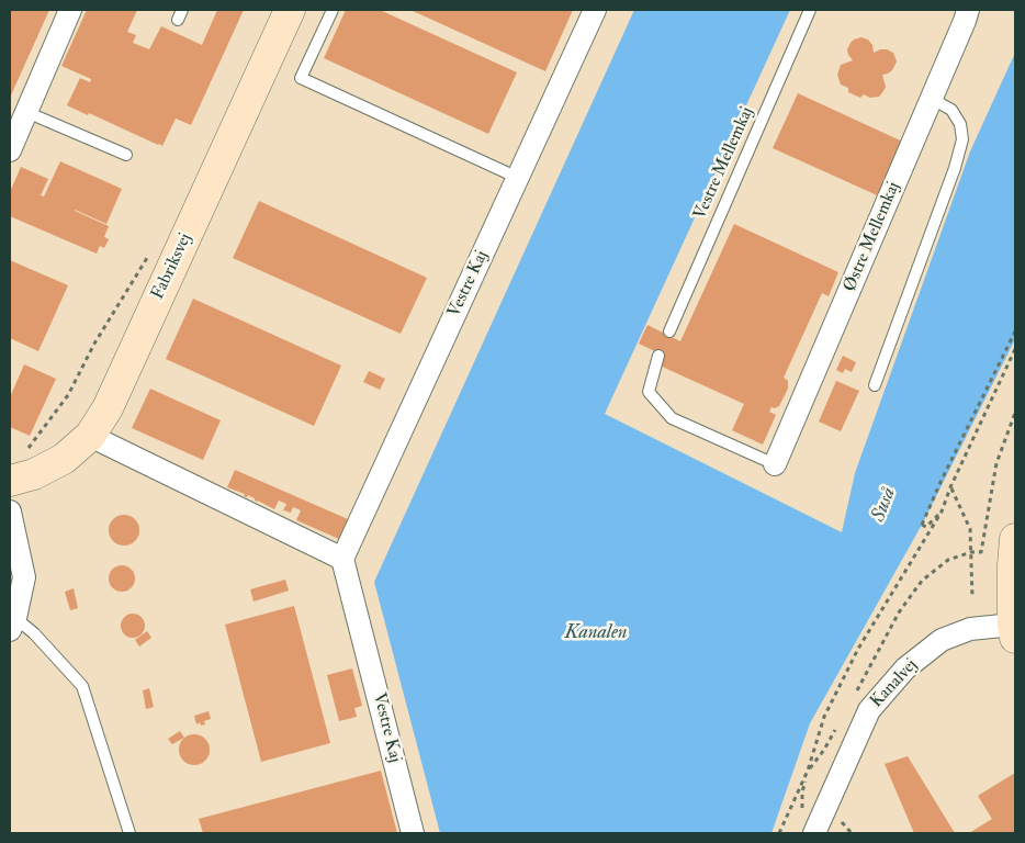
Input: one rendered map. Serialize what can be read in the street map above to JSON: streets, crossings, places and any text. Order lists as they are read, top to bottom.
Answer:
{
  "streets": {
    "street": [
      "Østre Mellemkaj",
      "Fabriksvej",
      "Vestre Kaj",
      "Kanalvej"
    ],
    "lane": ["Vestre Mellemkaj"]
  },
  "water": ["Suså", "Kanalen"]
}
